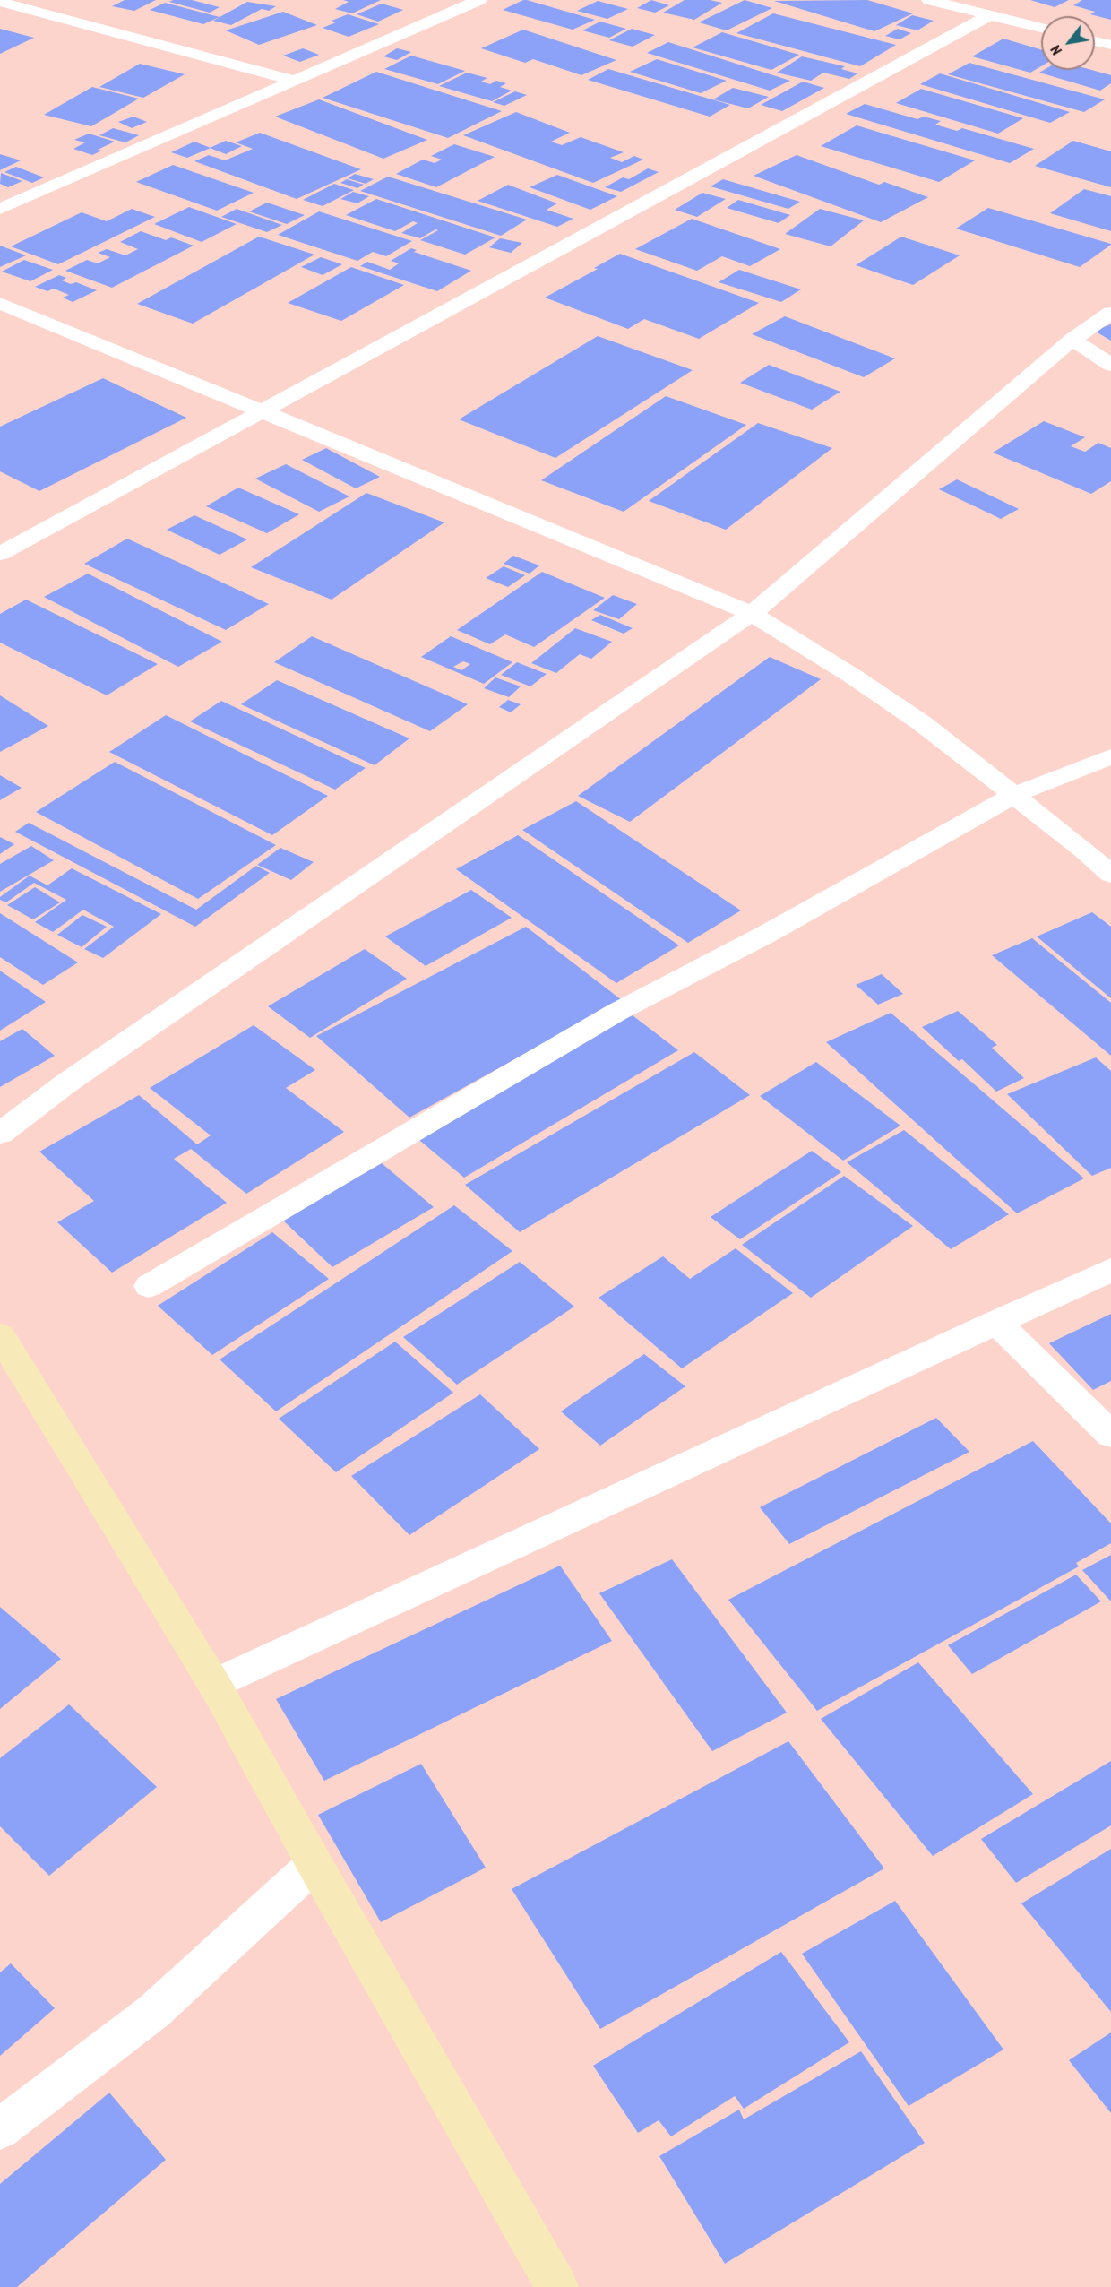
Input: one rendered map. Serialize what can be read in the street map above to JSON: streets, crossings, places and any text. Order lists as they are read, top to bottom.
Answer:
{
  "north": "bottom left"
}
